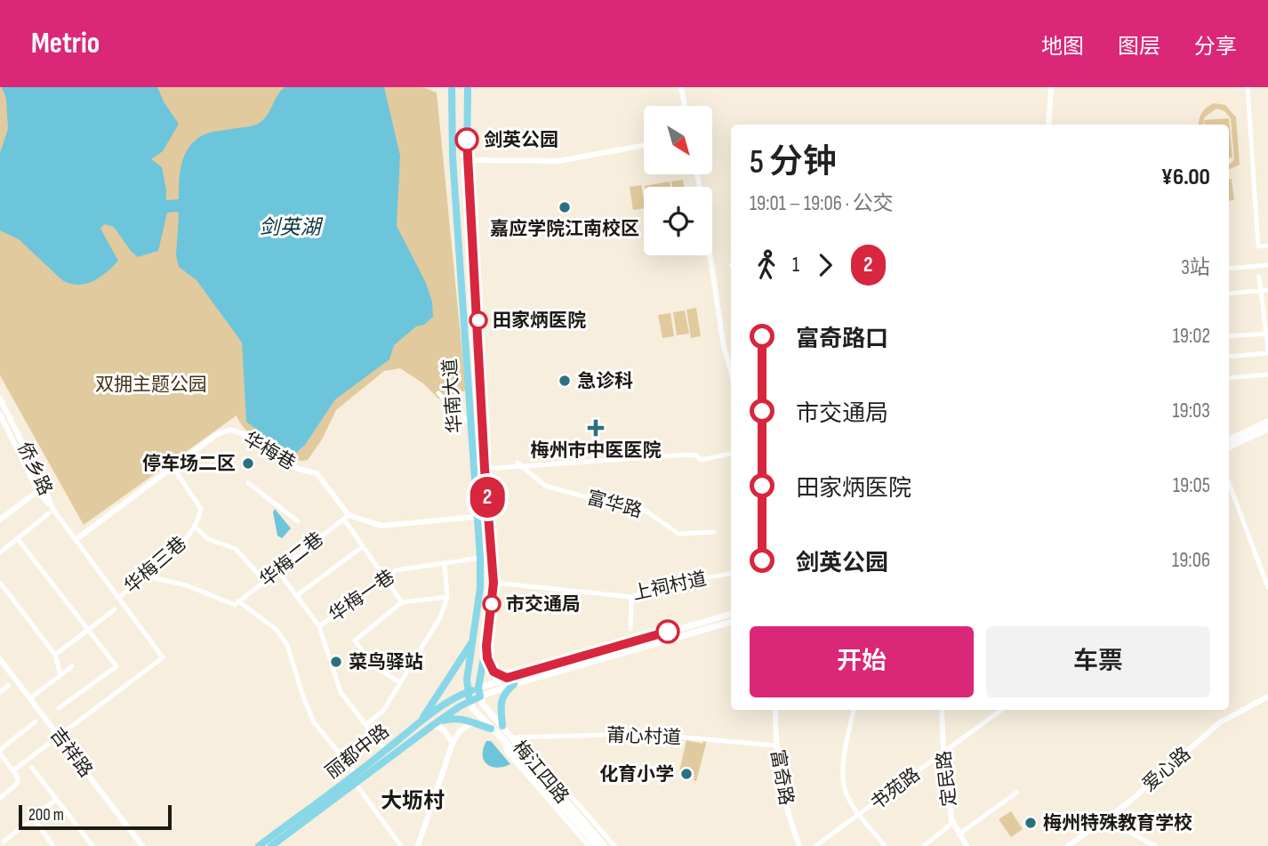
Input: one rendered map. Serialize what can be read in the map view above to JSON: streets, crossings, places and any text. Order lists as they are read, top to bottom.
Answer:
{
  "streets": {
    "main road": ["华南大道", "丽都中路", "梅江四路"],
    "street": [
      "华梅巷",
      "侨乡路",
      "富华路",
      "华梅二巷",
      "华梅三巷",
      "上祠村道",
      "华梅一巷",
      "莆心村道",
      "吉祥路",
      "爱心路",
      "富奇路",
      "定民路",
      "书苑路"
    ]
  },
  "crossings": [
    ["华南大道", "上祠村道"],
    ["华南大道", "华梅一巷"],
    ["华南大道", "丽都中路"],
    ["华南大道", "梅江四路"],
    ["华梅巷", "华梅二巷"],
    ["华梅巷", "华梅三巷"],
    ["莆心村道", "梅江四路"],
    ["莆心村道", "富奇路"],
    ["丽都中路", "梅江四路"],
    ["定民路", "书苑路"]
  ],
  "districts": ["大坜村"],
  "water": ["剑英湖"],
  "parks": ["双拥主题公园"],
  "places": {
    "other": [
      "剑英公园",
      "嘉应学院江南校区",
      "田家炳医院",
      "急诊科",
      "停车场二区",
      "市交通局",
      "菜鸟驿站",
      "化育小学",
      "梅州特殊教育学校"
    ],
    "health": ["梅州市中医医院"]
  },
  "lines": ["bus line 2"],
  "scale_bar": "200 m",
  "north": "bottom right",
  "page": {
    "header": "Metrio",
    "nav": ["地图", "图层", "分享"],
    "on_map": "2",
    "heading": ["5 分钟", "19:01 – 19:06 · 公交", "¥6.00"],
    "legs": ["1", "2", "3站"],
    "list": [
      {
        "name": "富奇路口",
        "value": "19:02"
      },
      {
        "name": "市交通局",
        "value": "19:03"
      },
      {
        "name": "田家炳医院",
        "value": "19:05"
      },
      {
        "name": "剑英公园",
        "value": "19:06"
      }
    ],
    "buttons": ["开始", "车票"],
    "scale": "200 m"
  }
}
